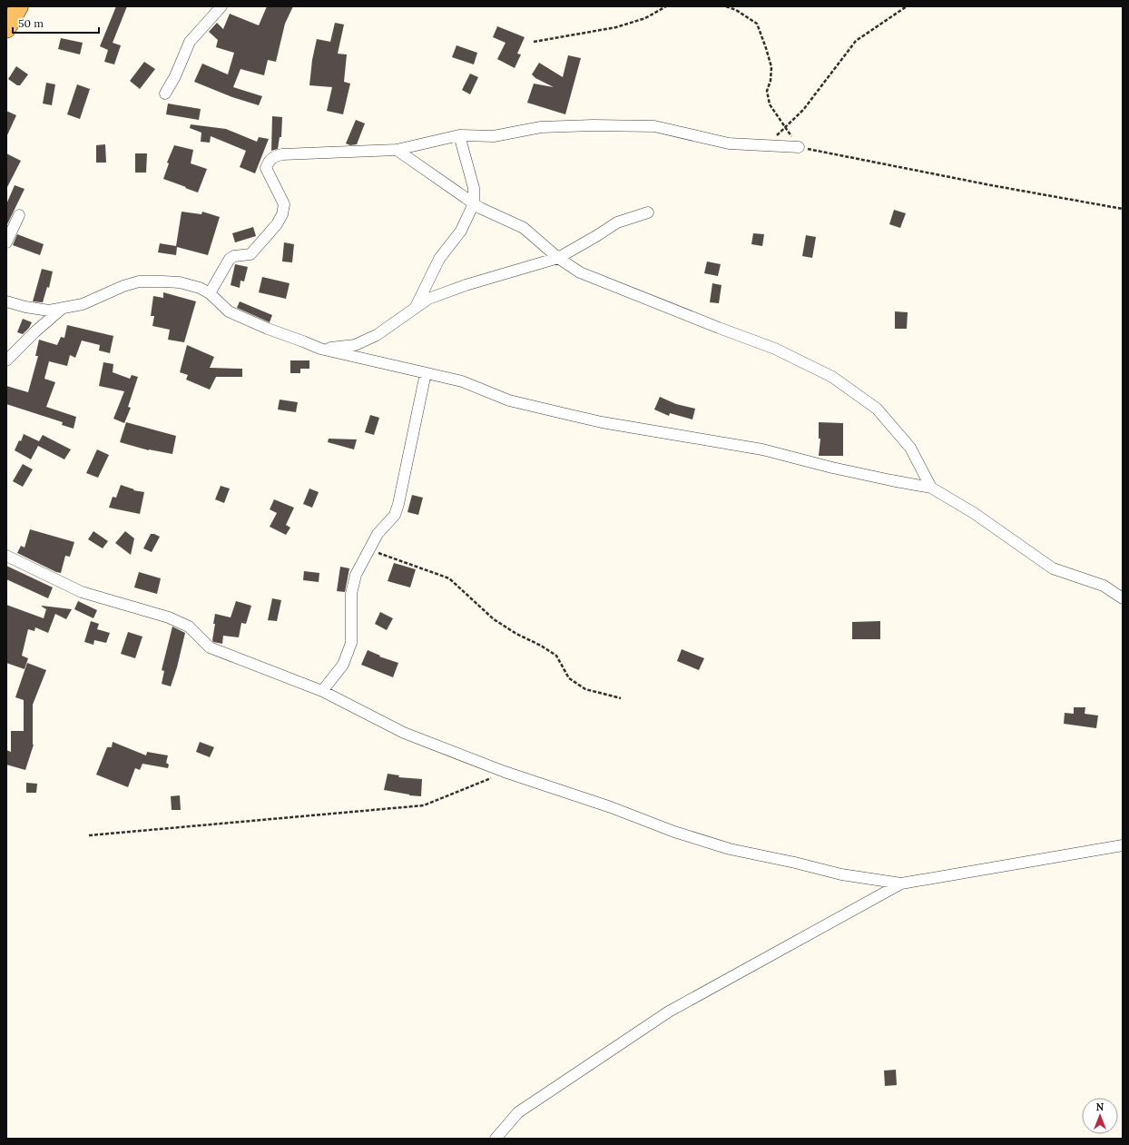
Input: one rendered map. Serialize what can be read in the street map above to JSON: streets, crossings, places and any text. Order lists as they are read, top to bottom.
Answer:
{
  "scale_bar": "50 m",
  "north": "top"
}
